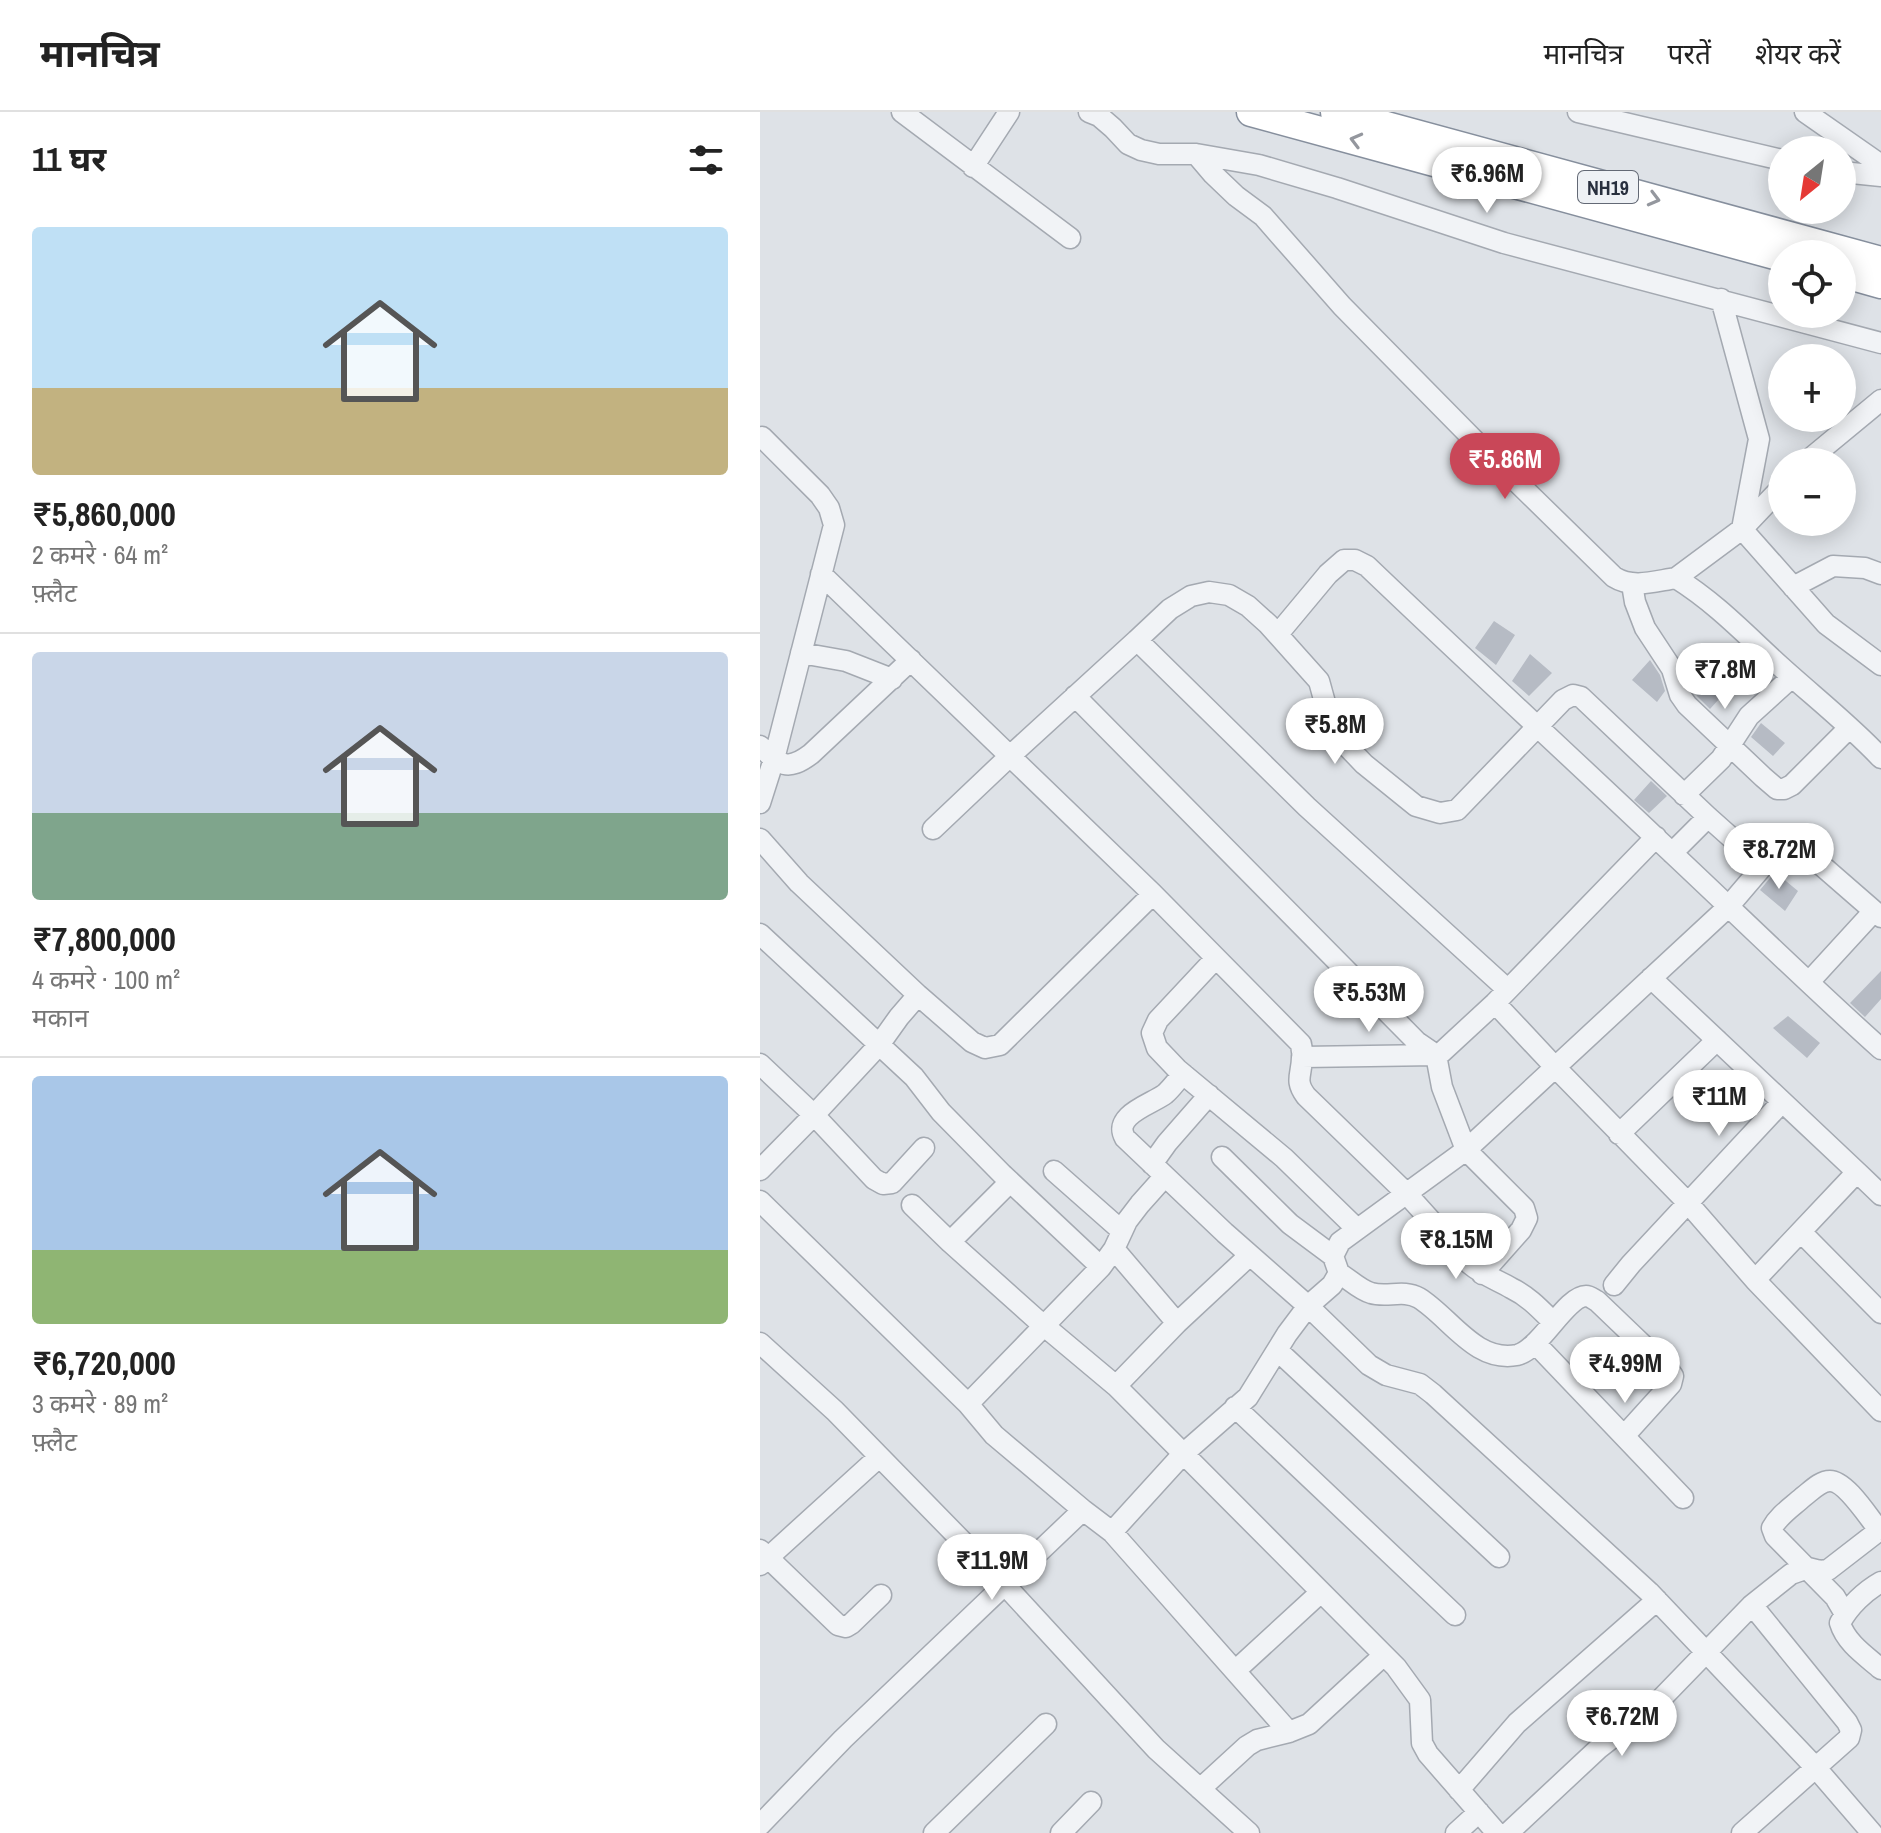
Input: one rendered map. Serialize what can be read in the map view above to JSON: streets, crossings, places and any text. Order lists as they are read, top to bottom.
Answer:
{
  "streets": {
    "highway": ["NH19"]
  },
  "north": "bottom left",
  "page": {
    "header": "मानचित्र",
    "nav": ["मानचित्र", "परतें", "शेयर करें"],
    "heading": "11 घर",
    "map_buttons": ["+", "−"],
    "price": [
      "₹6.96M",
      "₹5.86M",
      "₹7.8M",
      "₹5.8M",
      "₹8.72M",
      "₹5.53M",
      "₹11M",
      "₹8.15M",
      "₹4.99M",
      "₹11.9M",
      "₹6.72M"
    ],
    "list": [
      {
        "name": "₹5,860,000",
        "note": "2 कमरे · 64 m² · फ़्लैट"
      },
      {
        "name": "₹7,800,000",
        "note": "4 कमरे · 100 m² · मकान"
      },
      {
        "name": "₹6,720,000",
        "note": "3 कमरे · 89 m² · फ़्लैट"
      }
    ]
  }
}
